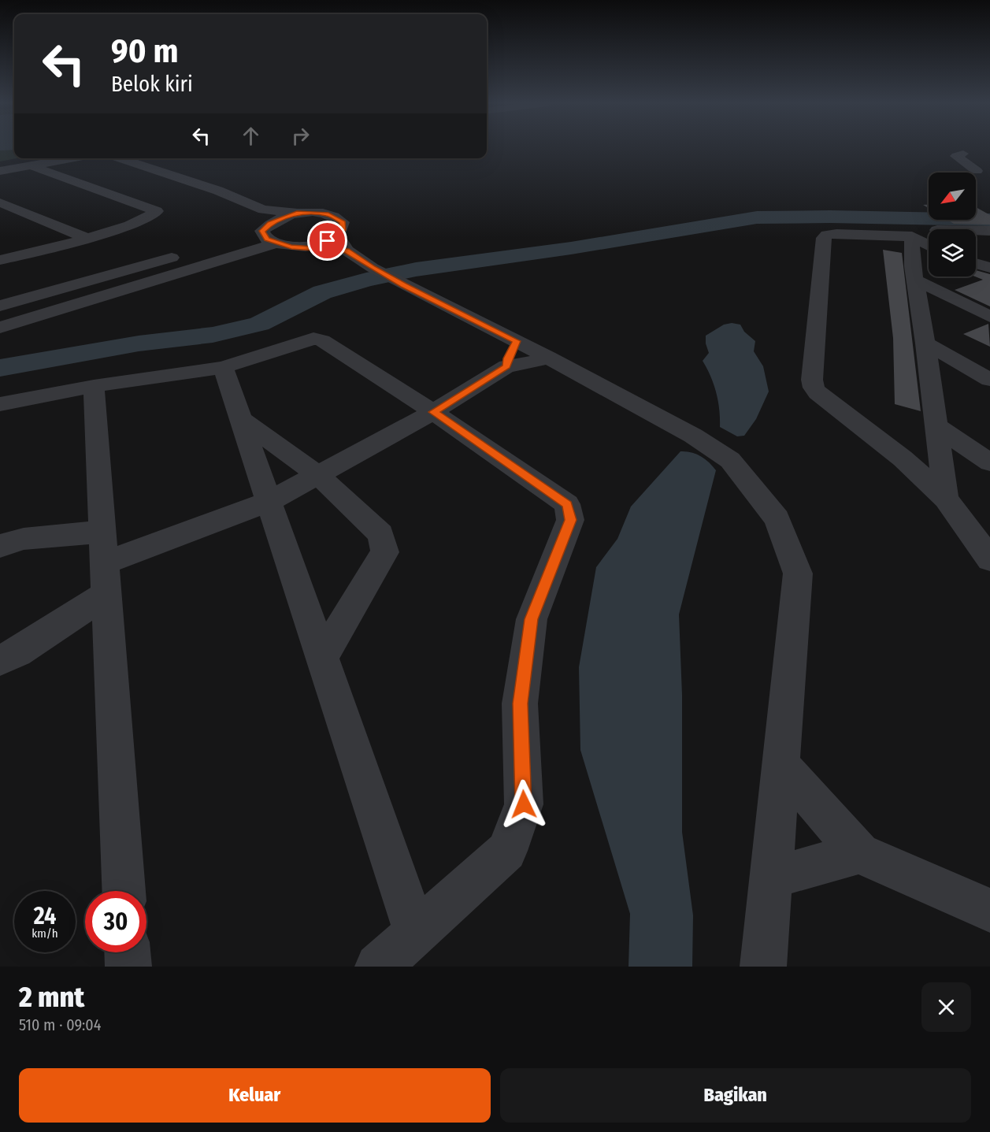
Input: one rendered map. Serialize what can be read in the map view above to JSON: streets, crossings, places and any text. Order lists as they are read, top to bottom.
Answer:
{
  "north": "bottom left",
  "page": {
    "turn": ["90 m", "Belok kiri"],
    "speed": "24 km/h",
    "limit": "30",
    "heading": ["2 mnt", "510 m · 09:04"],
    "buttons": ["Keluar", "Bagikan"]
  }
}
